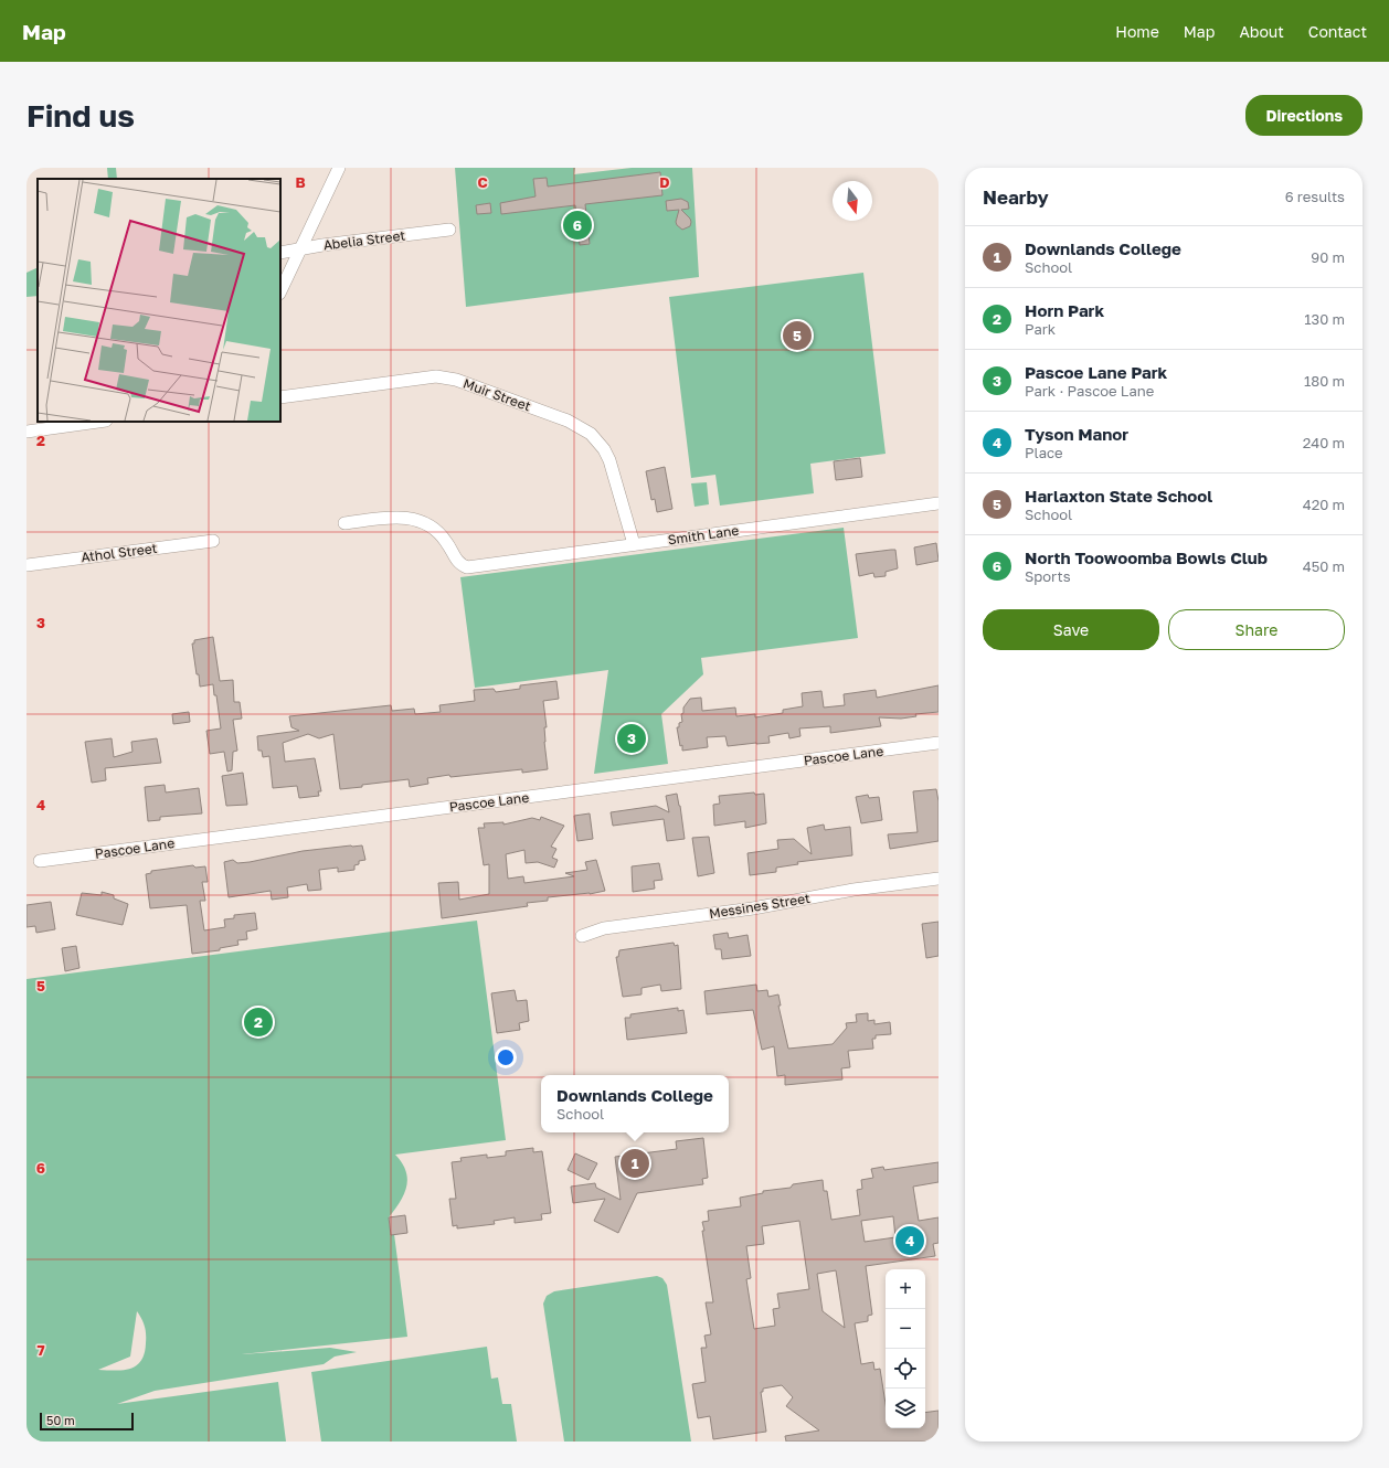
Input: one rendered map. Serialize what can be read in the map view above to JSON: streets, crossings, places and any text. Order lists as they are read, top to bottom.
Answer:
{
  "streets": {
    "street": [
      "Abelia Street",
      "Muir Street",
      "Smith Lane",
      "Athol Street",
      "Pascoe Lane",
      "Messines Street"
    ]
  },
  "crossings": [
    ["Muir Street", "Smith Lane"]
  ],
  "scale_bar": "50 m",
  "north": "bottom",
  "page": {
    "header": "Map",
    "nav": [
      "Home",
      "Map",
      "About",
      "Contact"
    ],
    "buttons": [
      "Directions",
      ["Save", "Share"]
    ],
    "title": "Find us",
    "heading": ["Nearby", "6 results"],
    "pins": [
      "6",
      "5",
      "3",
      "2",
      "1",
      "4"
    ],
    "list": [
      {
        "mark": "1",
        "name": "Downlands College",
        "note": "School",
        "value": "90 m"
      },
      {
        "mark": "2",
        "name": "Horn Park",
        "note": "Park",
        "value": "130 m"
      },
      {
        "mark": "3",
        "name": "Pascoe Lane Park",
        "note": "Park · Pascoe Lane",
        "value": "180 m"
      },
      {
        "mark": "4",
        "name": "Tyson Manor",
        "note": "Place",
        "value": "240 m"
      },
      {
        "mark": "5",
        "name": "Harlaxton State School",
        "note": "School",
        "value": "420 m"
      },
      {
        "mark": "6",
        "name": "North Toowoomba Bowls Club",
        "note": "Sports",
        "value": "450 m"
      }
    ],
    "popup": ["Downlands College", "School"],
    "map_buttons": ["+", "−"],
    "scale": "50 m"
  },
  "grid": {
    "columns": ["B", "C", "D"],
    "rows": [
      "2",
      "3",
      "4",
      "5",
      "6",
      "7"
    ]
  }
}
